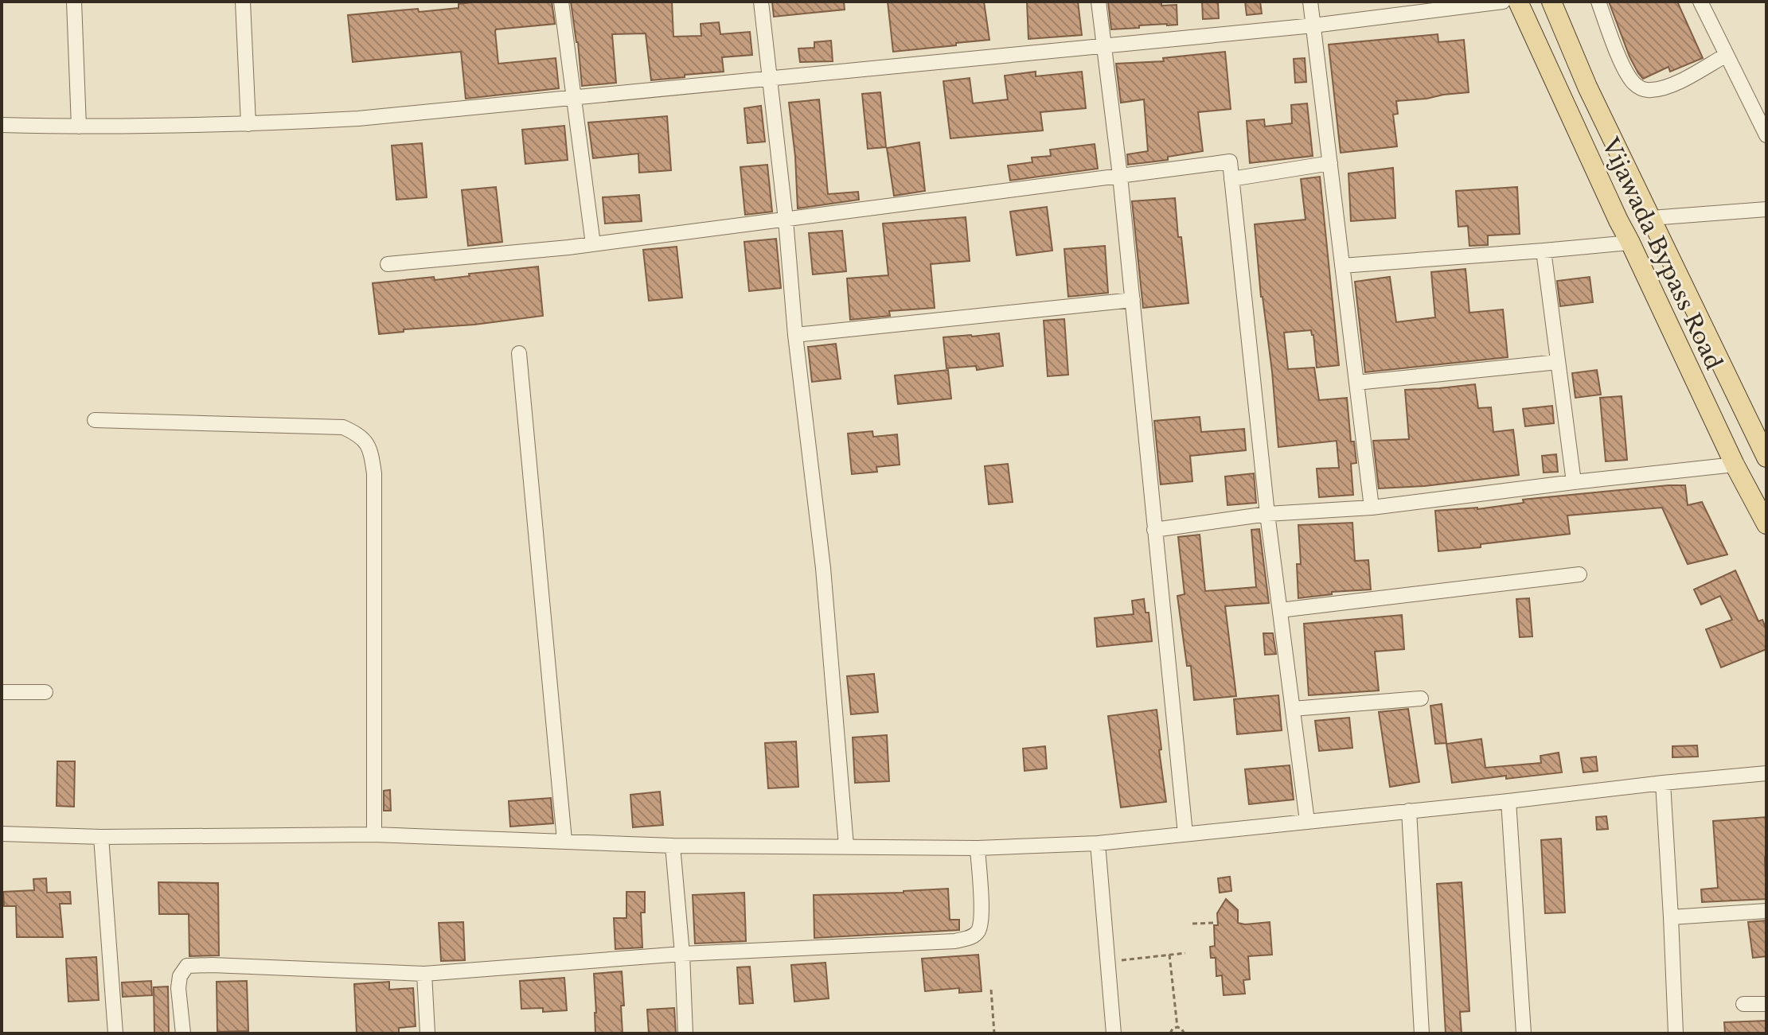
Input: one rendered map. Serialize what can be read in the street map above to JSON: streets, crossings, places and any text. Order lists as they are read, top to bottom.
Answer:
{
  "streets": {
    "main road": ["Vijawada Bypass Road"]
  }
}
